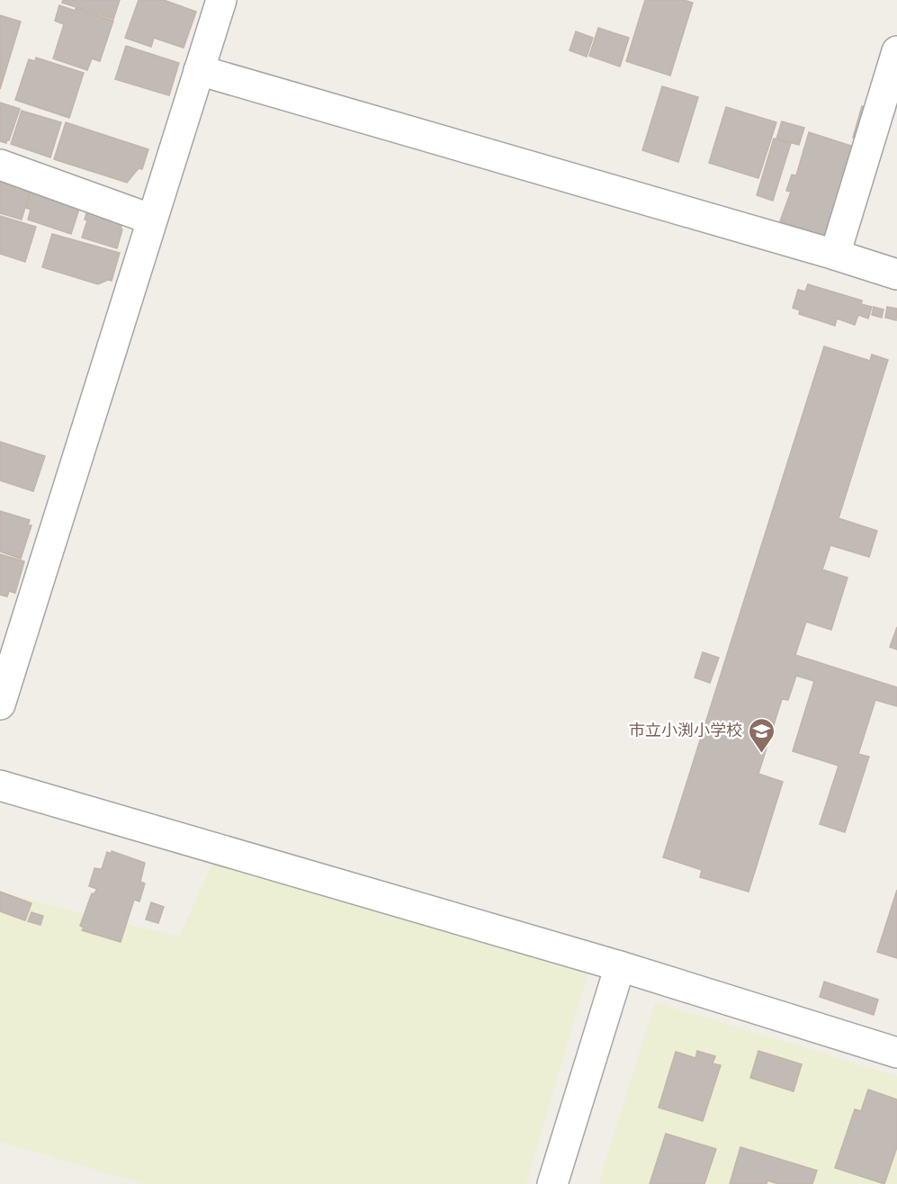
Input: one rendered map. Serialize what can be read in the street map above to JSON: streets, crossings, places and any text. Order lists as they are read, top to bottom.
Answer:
{
  "places": {
    "school or university": ["市立小渕小学校"]
  }
}
